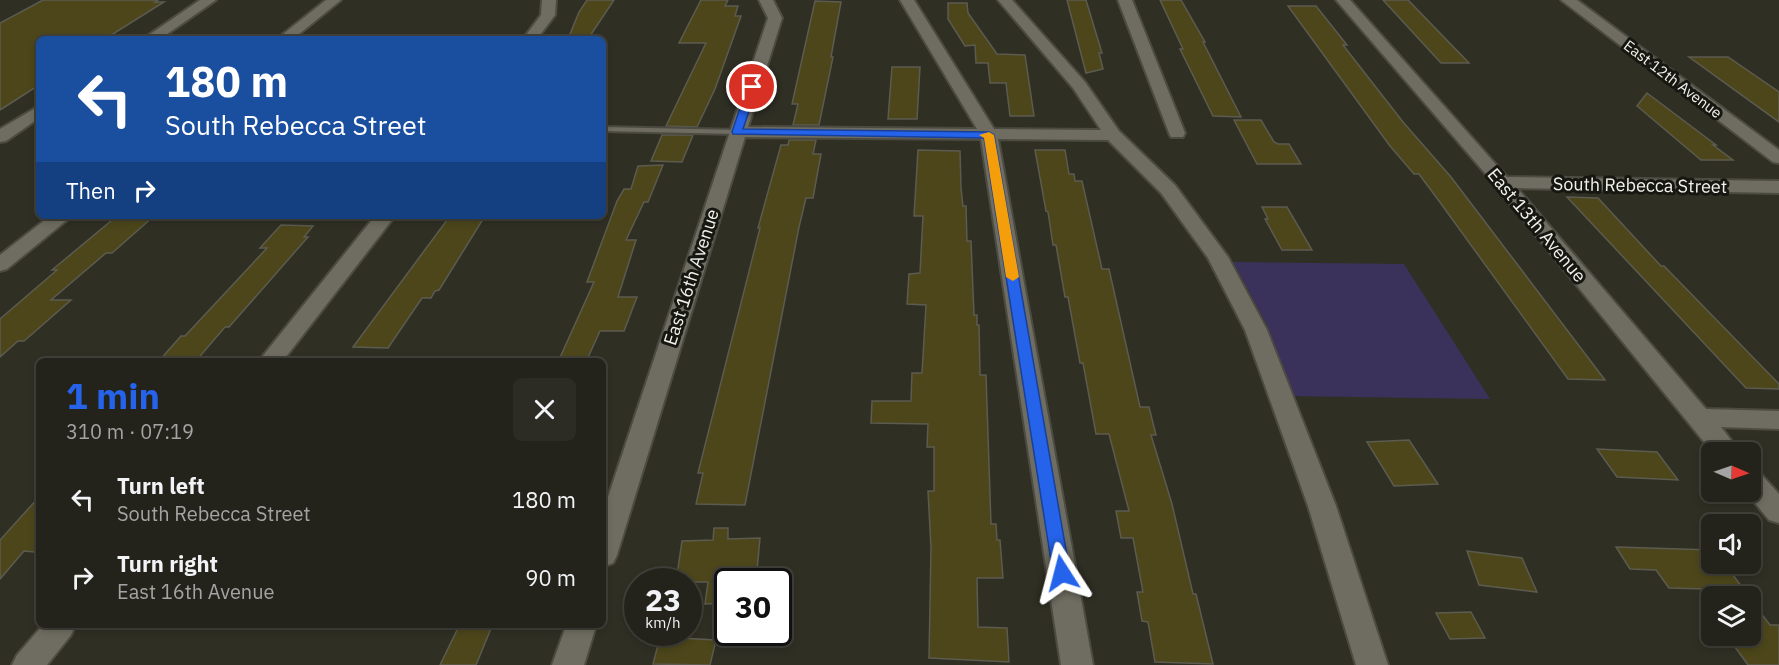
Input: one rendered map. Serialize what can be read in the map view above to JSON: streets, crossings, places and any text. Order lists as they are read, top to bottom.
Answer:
{
  "streets": {
    "street": [
      "East 12th Avenue",
      "South Rebecca Street",
      "East 13th Avenue",
      "East 16th Avenue"
    ]
  },
  "crossings": [
    ["South Rebecca Street", "East 13th Avenue"]
  ],
  "north": "right",
  "page": {
    "turn": ["180 m", "South Rebecca Street"],
    "then": "Then",
    "heading": ["1 min", "310 m · 07:19"],
    "list": [
      {
        "name": "Turn left",
        "note": "South Rebecca Street",
        "value": "180 m"
      },
      {
        "name": "Turn right",
        "note": "East 16th Avenue",
        "value": "90 m"
      }
    ],
    "speed": "23 km/h",
    "limit": "30"
  }
}
